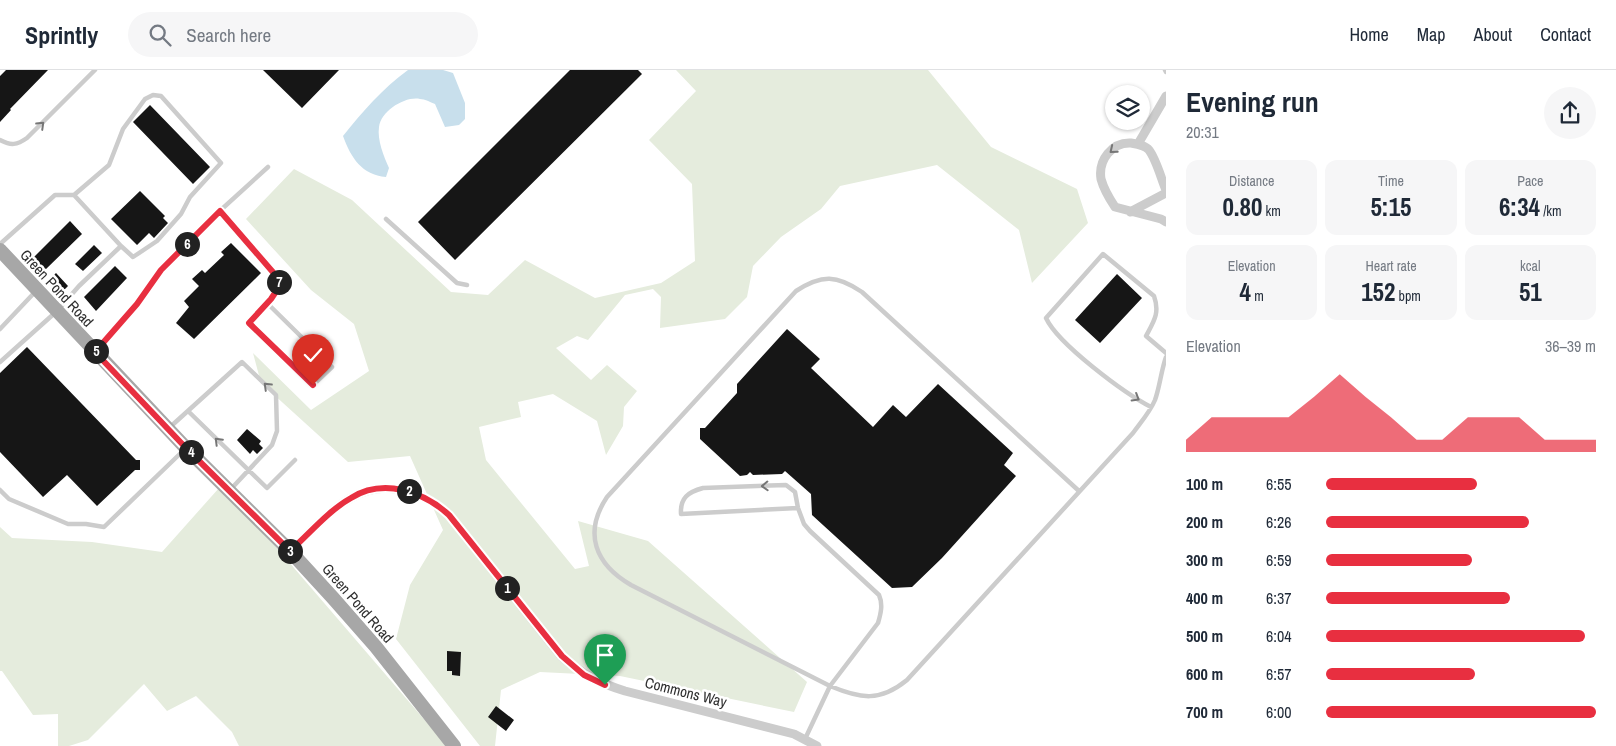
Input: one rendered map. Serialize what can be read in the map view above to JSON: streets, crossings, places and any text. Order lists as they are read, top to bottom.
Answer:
{
  "streets": {
    "main road": ["Green Pond Road"],
    "street": ["Commons Way"]
  },
  "crossings": [
    ["Green Pond Road", "Commons Way"]
  ],
  "page": {
    "header": "Sprintly",
    "search": "Search here",
    "nav": [
      "Home",
      "Map",
      "About",
      "Contact"
    ],
    "heading": ["Evening run", "20:31"],
    "stats": [
      ["Distance", "0.80 km"],
      ["Time", "5:15"],
      ["Pace", "6:34 /km"],
      ["Elevation", "4 m"],
      ["Heart rate", "152 bpm"],
      ["kcal", "51"]
    ],
    "pins": [
      "6",
      "7",
      "5",
      "4",
      "2",
      "3",
      "1"
    ],
    "chart": ["Elevation", "36–39 m"],
    "list": [
      {
        "name": "100 m",
        "note": "6:55"
      },
      {
        "name": "200 m",
        "note": "6:26"
      },
      {
        "name": "300 m",
        "note": "6:59"
      },
      {
        "name": "400 m",
        "note": "6:37"
      },
      {
        "name": "500 m",
        "note": "6:04"
      },
      {
        "name": "600 m",
        "note": "6:57"
      },
      {
        "name": "700 m",
        "note": "6:00"
      }
    ]
  }
}
